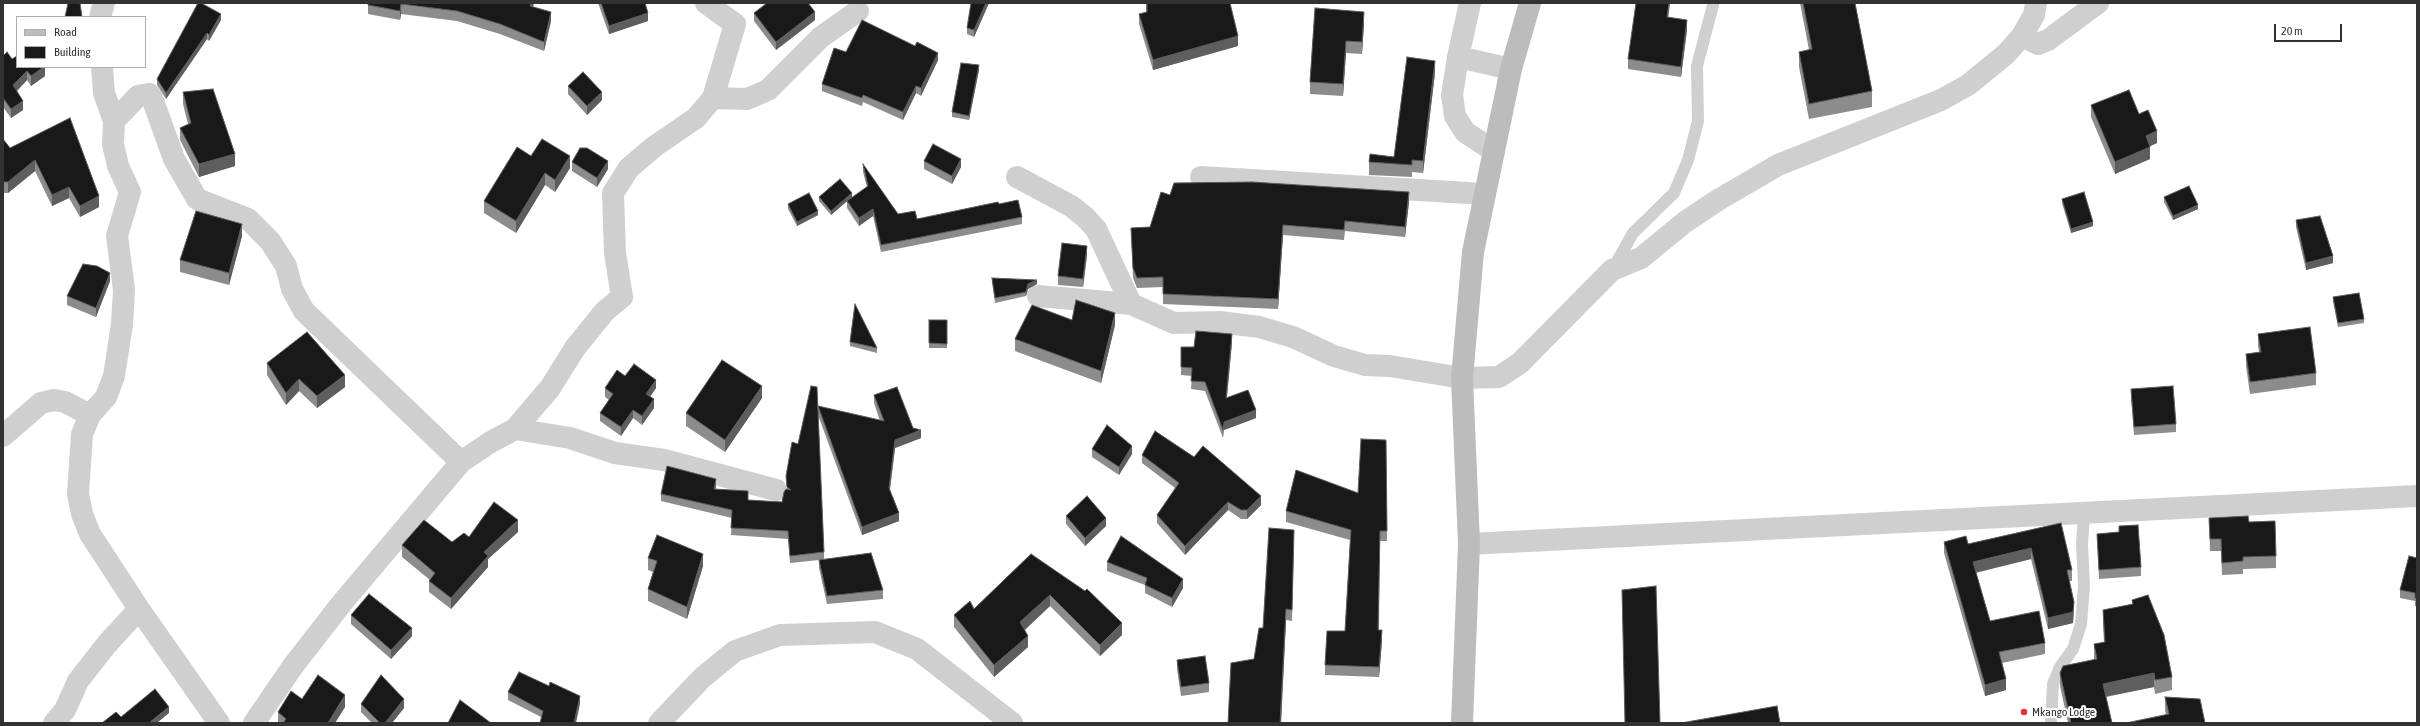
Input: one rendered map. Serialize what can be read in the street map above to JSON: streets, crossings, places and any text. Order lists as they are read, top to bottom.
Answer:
{
  "places": ["Mkango Lodge"],
  "legend": ["Road", "Building"],
  "scale_bar": "20 m"
}
